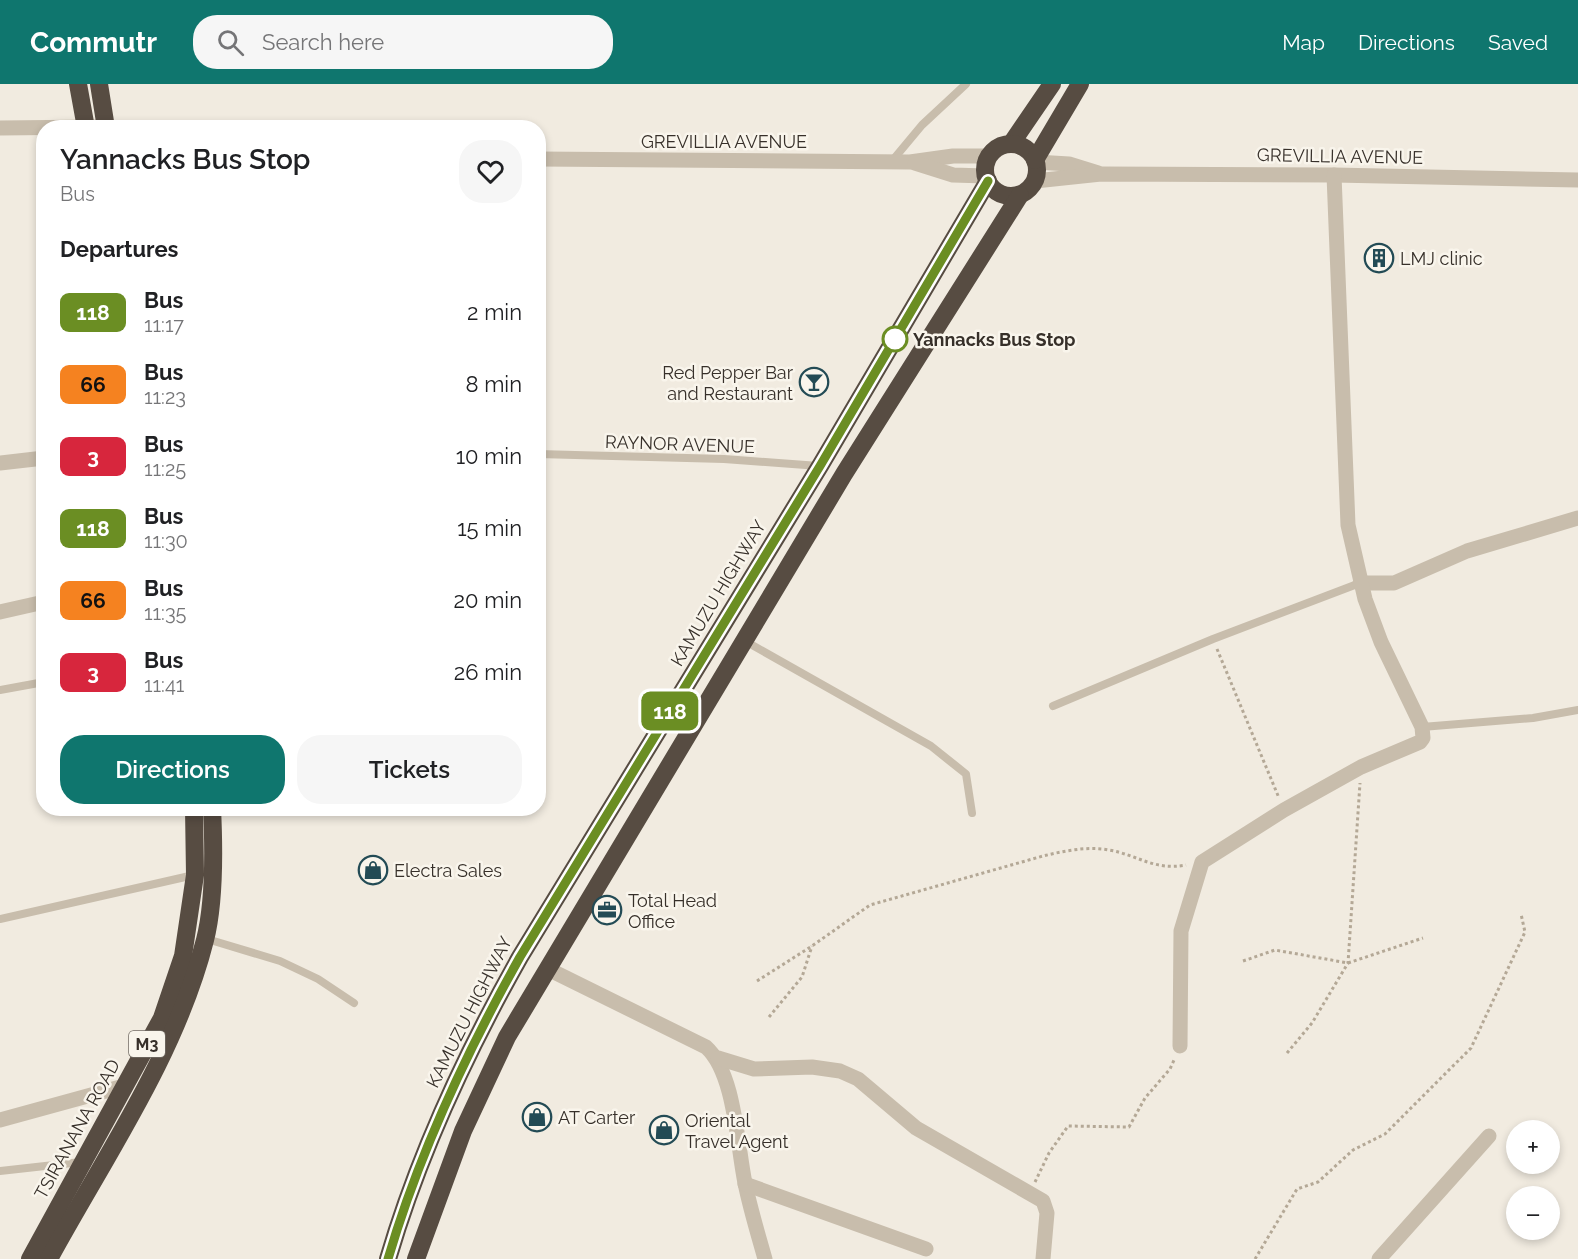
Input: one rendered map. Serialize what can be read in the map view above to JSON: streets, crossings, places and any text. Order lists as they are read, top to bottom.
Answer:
{
  "streets": {
    "highway": ["KAMUZU HIGHWAY", "M3", "TSIRANANA ROAD"],
    "street": ["GREVILLIA AVENUE"],
    "lane": ["RAYNOR AVENUE"]
  },
  "crossings": [
    ["GREVILLIA AVENUE", "KAMUZU HIGHWAY"],
    ["RAYNOR AVENUE", "KAMUZU HIGHWAY"]
  ],
  "places": {
    "building": ["LMJ clinic"],
    "other": ["Yannacks Bus Stop"],
    "bar": ["Red Pepper Bar and Restaurant"],
    "shop": ["Electra Sales", "AT Carter", "Oriental Travel Agent"],
    "office": ["Total Head Office"]
  },
  "lines": ["bus line 118"],
  "page": {
    "header": "Commutr",
    "search": "Search here",
    "nav": ["Map", "Directions", "Saved"],
    "on_map": "118",
    "heading": [
      ["Yannacks Bus Stop", "Bus"],
      "Departures"
    ],
    "list": [
      {
        "mark": "118",
        "name": "Bus",
        "note": "11:17",
        "value": "2 min"
      },
      {
        "mark": "66",
        "name": "Bus",
        "note": "11:23",
        "value": "8 min"
      },
      {
        "mark": "3",
        "name": "Bus",
        "note": "11:25",
        "value": "10 min"
      },
      {
        "mark": "118",
        "name": "Bus",
        "note": "11:30",
        "value": "15 min"
      },
      {
        "mark": "66",
        "name": "Bus",
        "note": "11:35",
        "value": "20 min"
      },
      {
        "mark": "3",
        "name": "Bus",
        "note": "11:41",
        "value": "26 min"
      }
    ],
    "buttons": ["Directions", "Tickets"],
    "map_buttons": ["+", "−"]
  }
}
